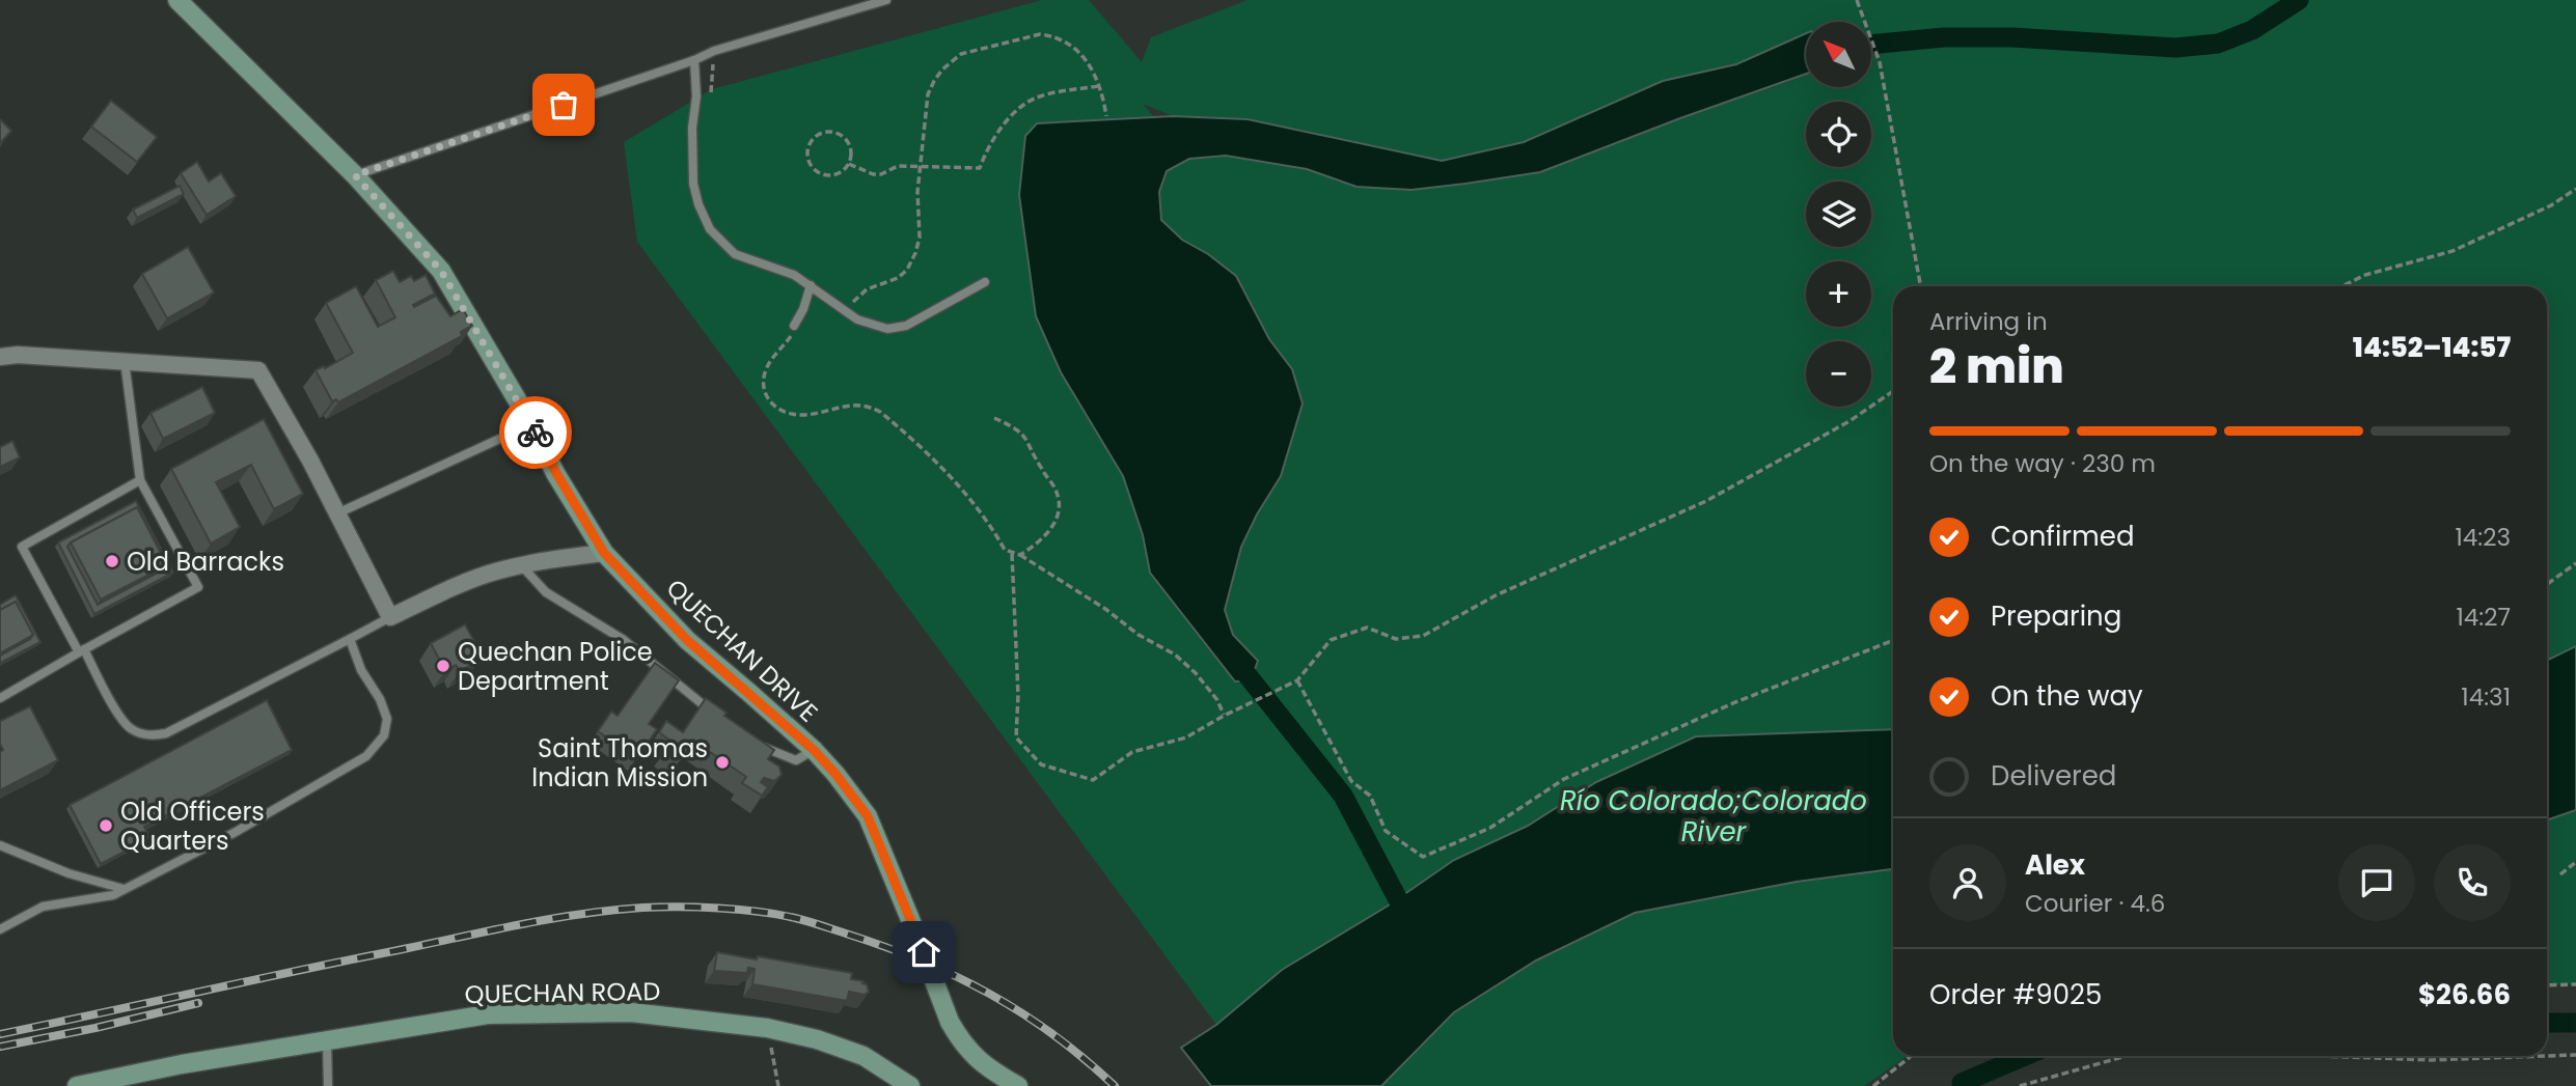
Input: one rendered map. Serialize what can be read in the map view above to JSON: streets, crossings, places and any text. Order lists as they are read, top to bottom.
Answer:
{
  "streets": {
    "street": ["QUECHAN DRIVE", "QUECHAN ROAD"]
  },
  "water": ["Río Colorado;Colorado River"],
  "places": [
    "Old Barracks",
    "Quechan Police Department",
    "Saint Thomas Indian Mission",
    "Old Officers Quarters"
  ],
  "north": "top left",
  "page": {
    "map_buttons": ["+", "−"],
    "heading": ["2 min", "Arriving in", "14:52–14:57"],
    "panel": [
      "Alex",
      "Courier · 4.6",
      "Order #9025",
      "$26.66"
    ],
    "bar": "On the way · 230 m",
    "list": [
      ["Confirmed", "14:23"],
      ["Preparing", "14:27"],
      ["On the way", "14:31"],
      "Delivered"
    ]
  }
}
